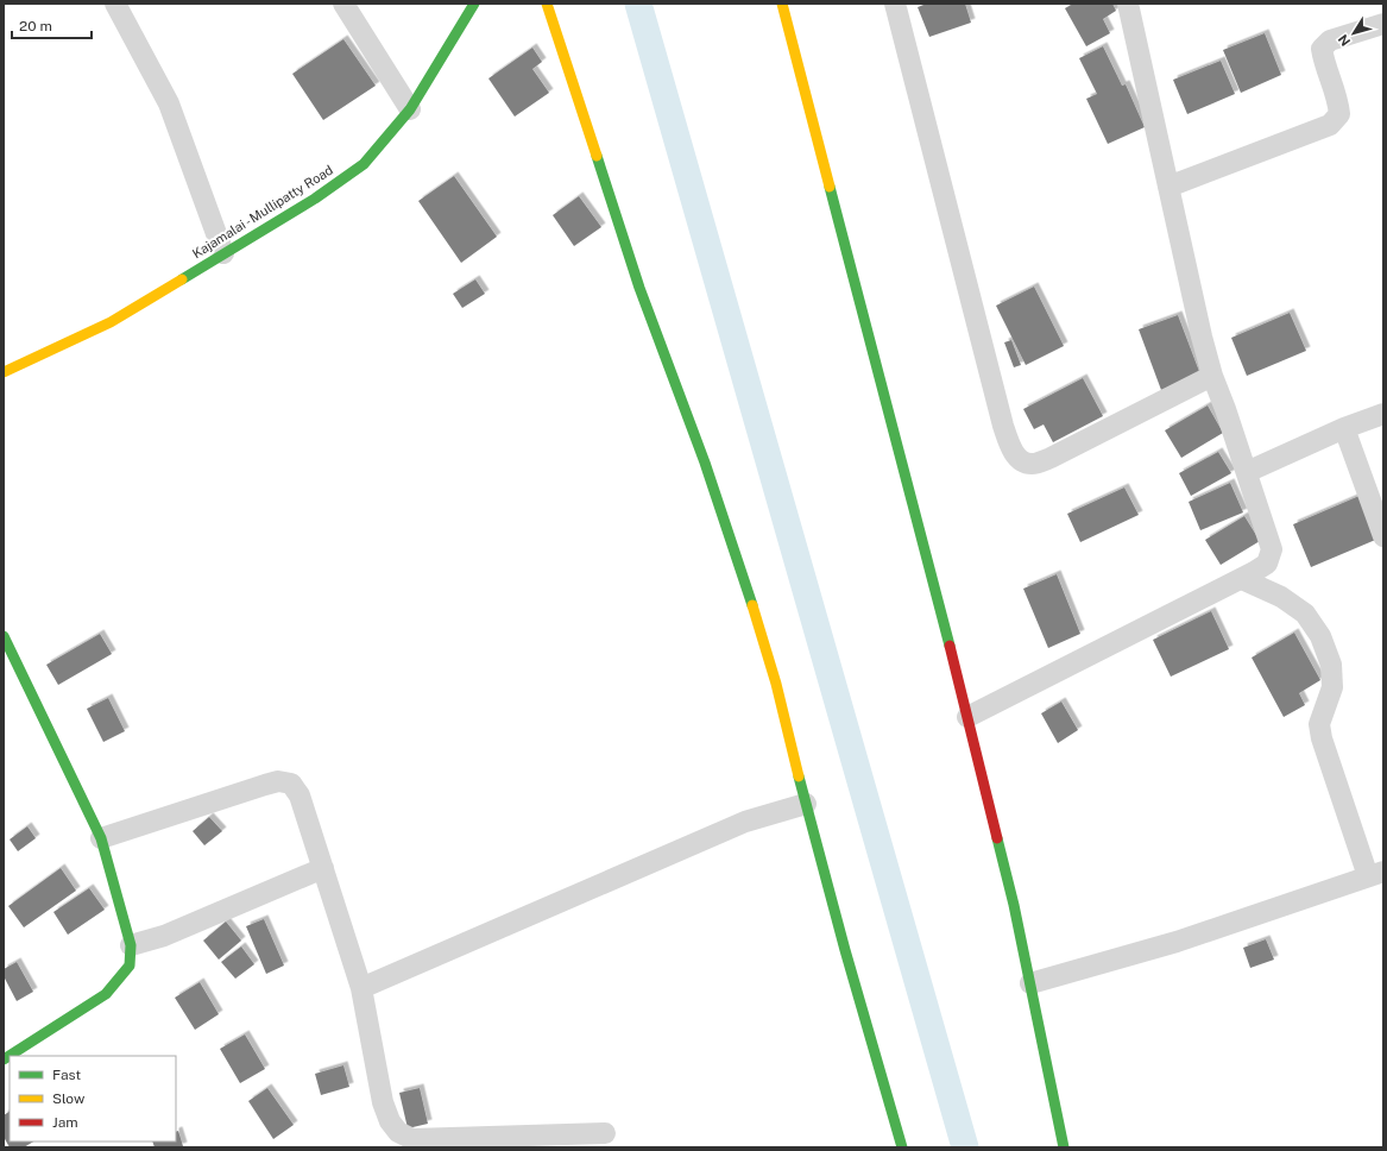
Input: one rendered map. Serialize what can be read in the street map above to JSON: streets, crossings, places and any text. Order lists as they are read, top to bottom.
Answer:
{
  "streets": {
    "street": ["Kajamalai - Mullipatty Road"]
  },
  "legend": ["Fast", "Slow", "Jam"],
  "scale_bar": "20 m",
  "north": "bottom left"
}
